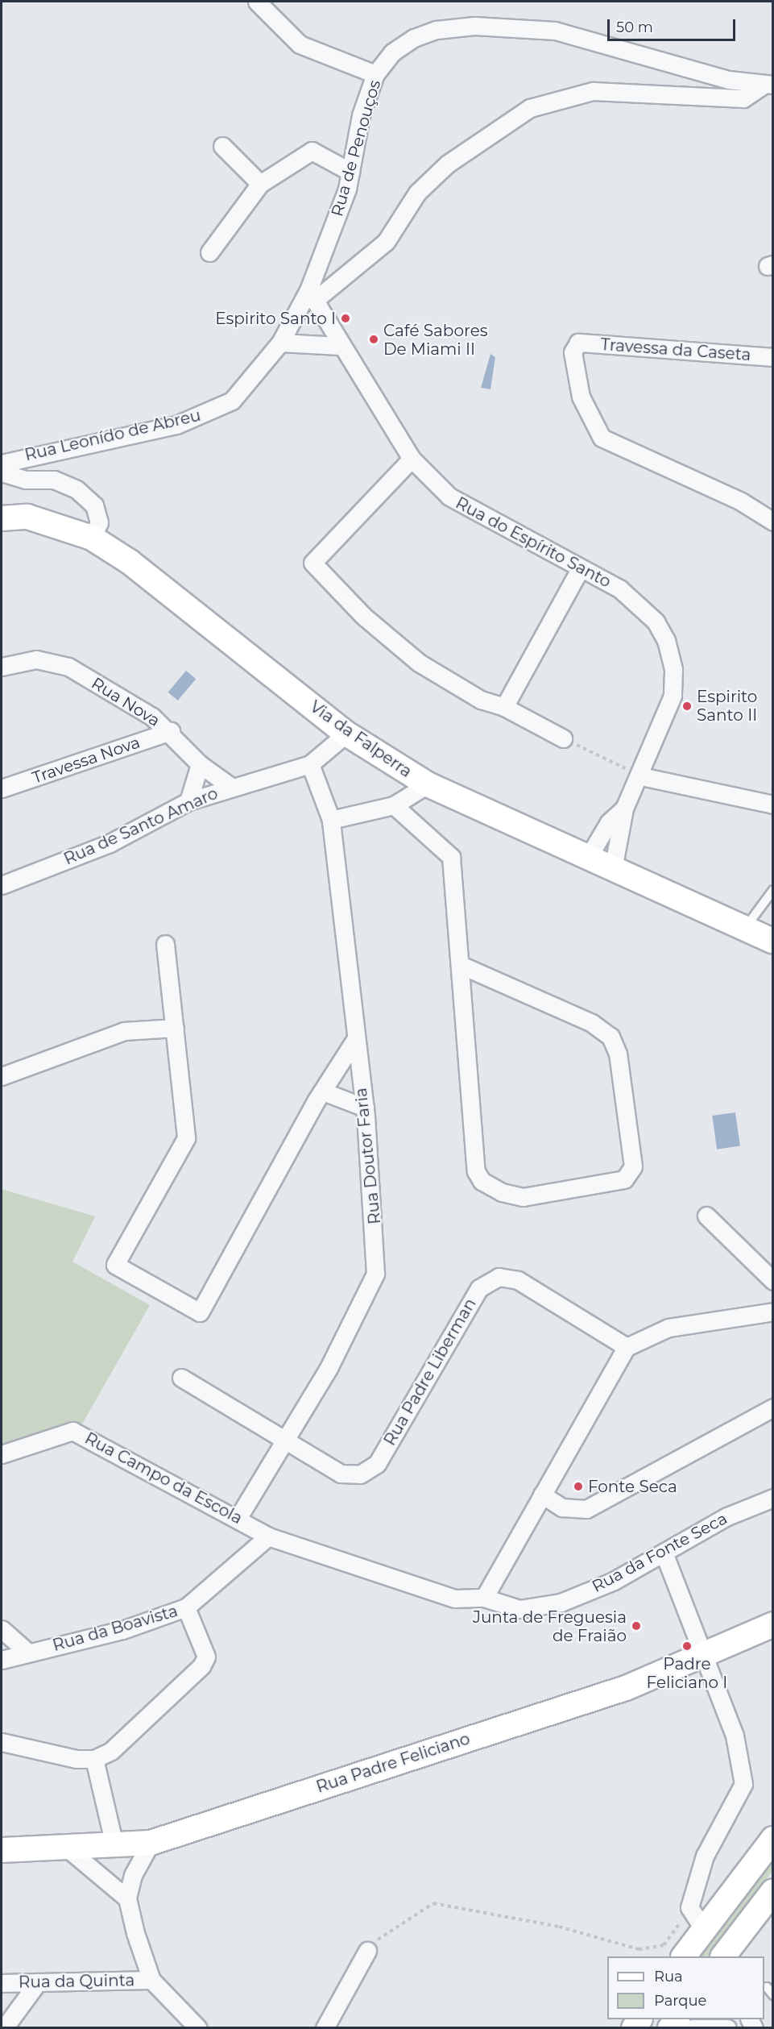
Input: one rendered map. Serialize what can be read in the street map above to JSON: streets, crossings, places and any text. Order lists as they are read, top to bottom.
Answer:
{
  "streets": {
    "main road": ["Via da Falperra", "Rua Padre Feliciano"],
    "street": [
      "Rua de Penouços",
      "Travessa da Caseta",
      "Rua Leonído de Abreu",
      "Rua do Espírito Santo",
      "Rua Nova",
      "Travessa Nova",
      "Rua de Santo Amaro",
      "Rua Doutor Faria",
      "Rua Padre Liberman",
      "Rua Campo da Escola",
      "Rua da Fonte Seca",
      "Rua da Boavista",
      "Rua da Quinta"
    ]
  },
  "crossings": [
    ["Rua de Penouços", "Rua Leonído de Abreu"],
    ["Rua de Penouços", "Rua do Espírito Santo"],
    ["Rua Leonído de Abreu", "Rua do Espírito Santo"],
    ["Rua Leonído de Abreu", "Via da Falperra"],
    ["Rua Nova", "Travessa Nova"],
    ["Rua Nova", "Rua de Santo Amaro"],
    ["Via da Falperra", "Rua de Santo Amaro"],
    ["Rua de Santo Amaro", "Rua Doutor Faria"],
    ["Rua Doutor Faria", "Rua Padre Liberman"],
    ["Rua Doutor Faria", "Rua Campo da Escola"],
    ["Rua Campo da Escola", "Rua da Fonte Seca"],
    ["Rua Campo da Escola", "Rua da Boavista"],
    ["Rua da Fonte Seca", "Rua da Boavista"]
  ],
  "places": [
    "Espirito Santo I",
    "Café Sabores De Miami II",
    "Espirito Santo II",
    "Fonte Seca",
    "Junta de Freguesia de Fraião",
    "Padre Feliciano I"
  ],
  "legend": ["Rua", "Parque"],
  "scale_bar": "50 m"
}
